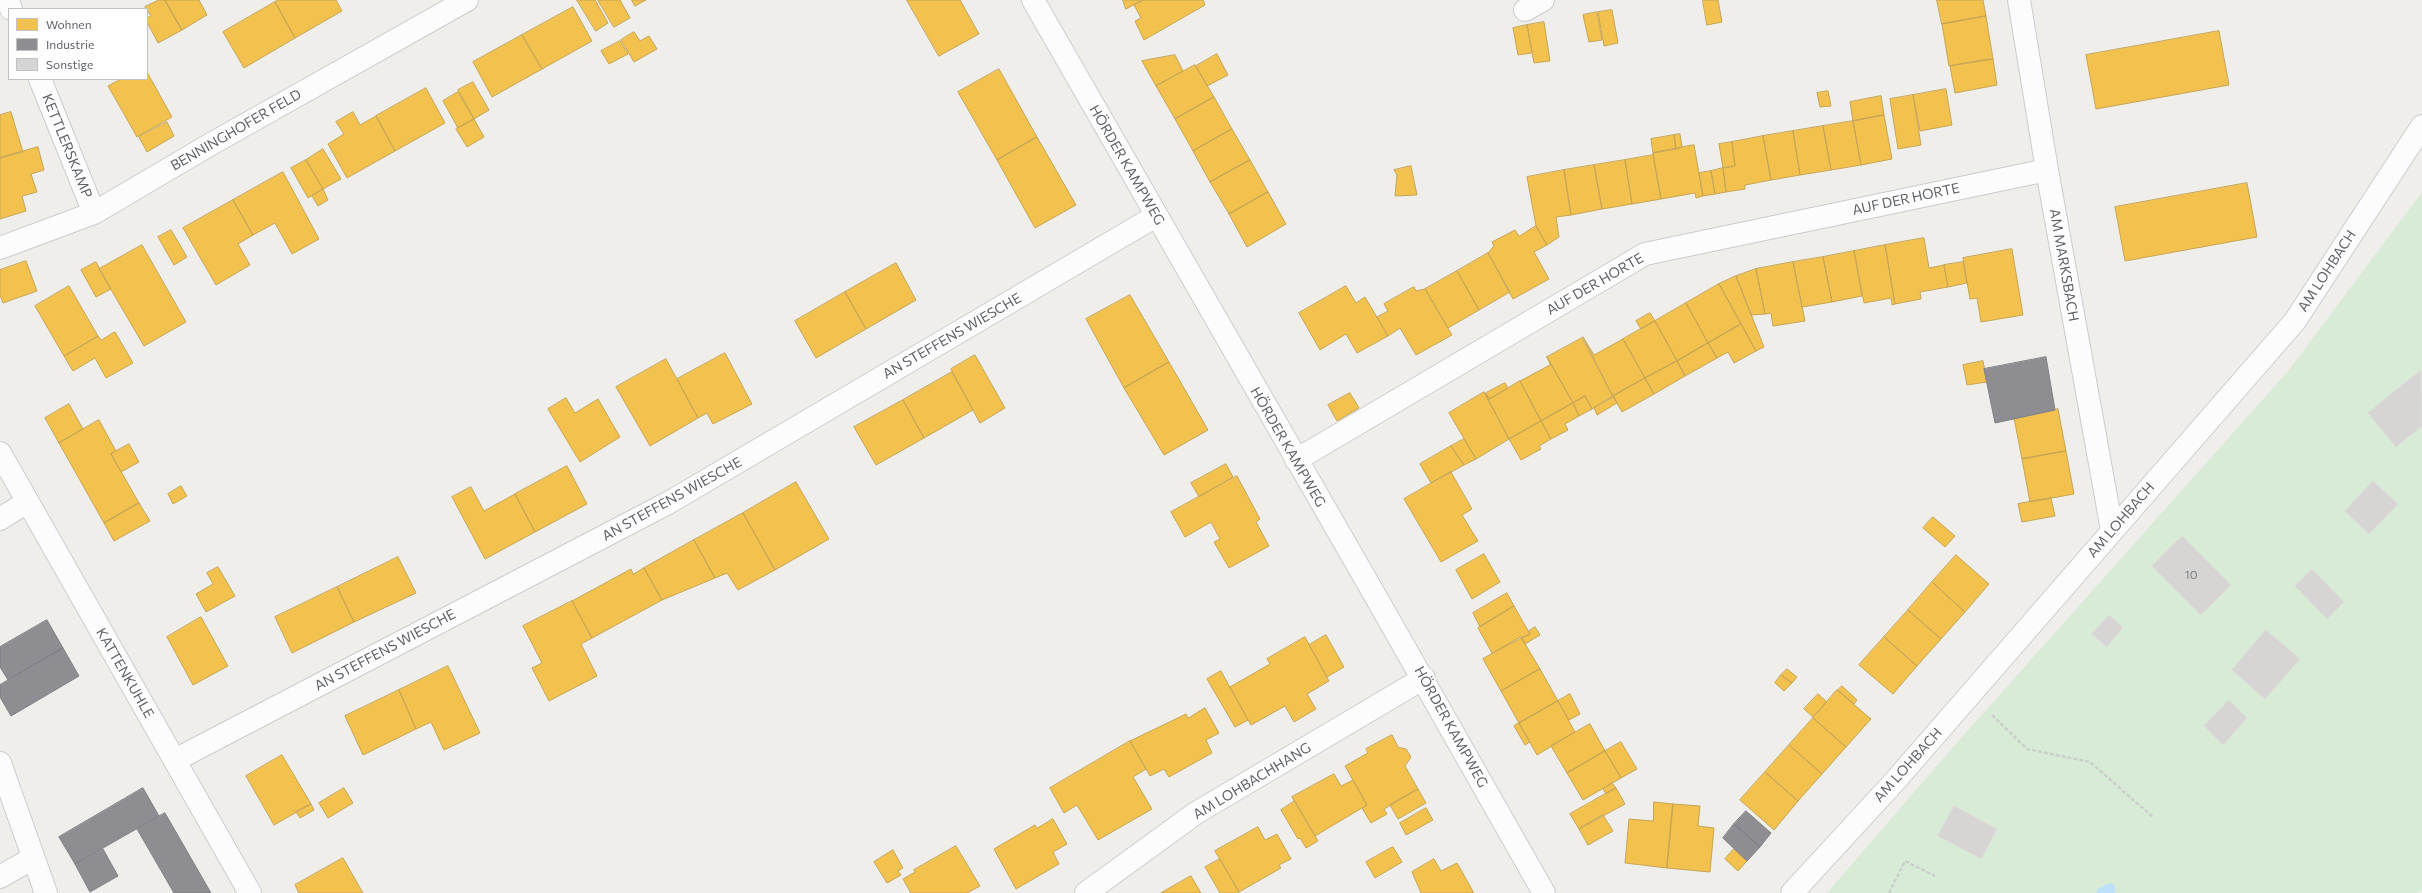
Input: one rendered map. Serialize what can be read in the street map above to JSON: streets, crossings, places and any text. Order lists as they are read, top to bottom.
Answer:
{
  "streets": {
    "street": [
      "BENNINGHOFER FELD",
      "KETTLERSKAMP",
      "HÖRDER KAMPWEG",
      "AUF DER HORTE",
      "AM MARKSBACH",
      "AM LOHBACH",
      "AN STEFFENS WIESCHE",
      "KATTENKUHLE",
      "AM LOHBACHHANG"
    ]
  },
  "crossings": [
    ["BENNINGHOFER FELD", "KETTLERSKAMP"],
    ["HÖRDER KAMPWEG", "AUF DER HORTE"],
    ["HÖRDER KAMPWEG", "AN STEFFENS WIESCHE"],
    ["HÖRDER KAMPWEG", "AM LOHBACHHANG"],
    ["AUF DER HORTE", "AM MARKSBACH"],
    ["AM MARKSBACH", "AM LOHBACH"],
    ["AN STEFFENS WIESCHE", "KATTENKUHLE"]
  ],
  "house_numbers": ["10"],
  "legend": ["Wohnen", "Industrie", "Sonstige"]
}
